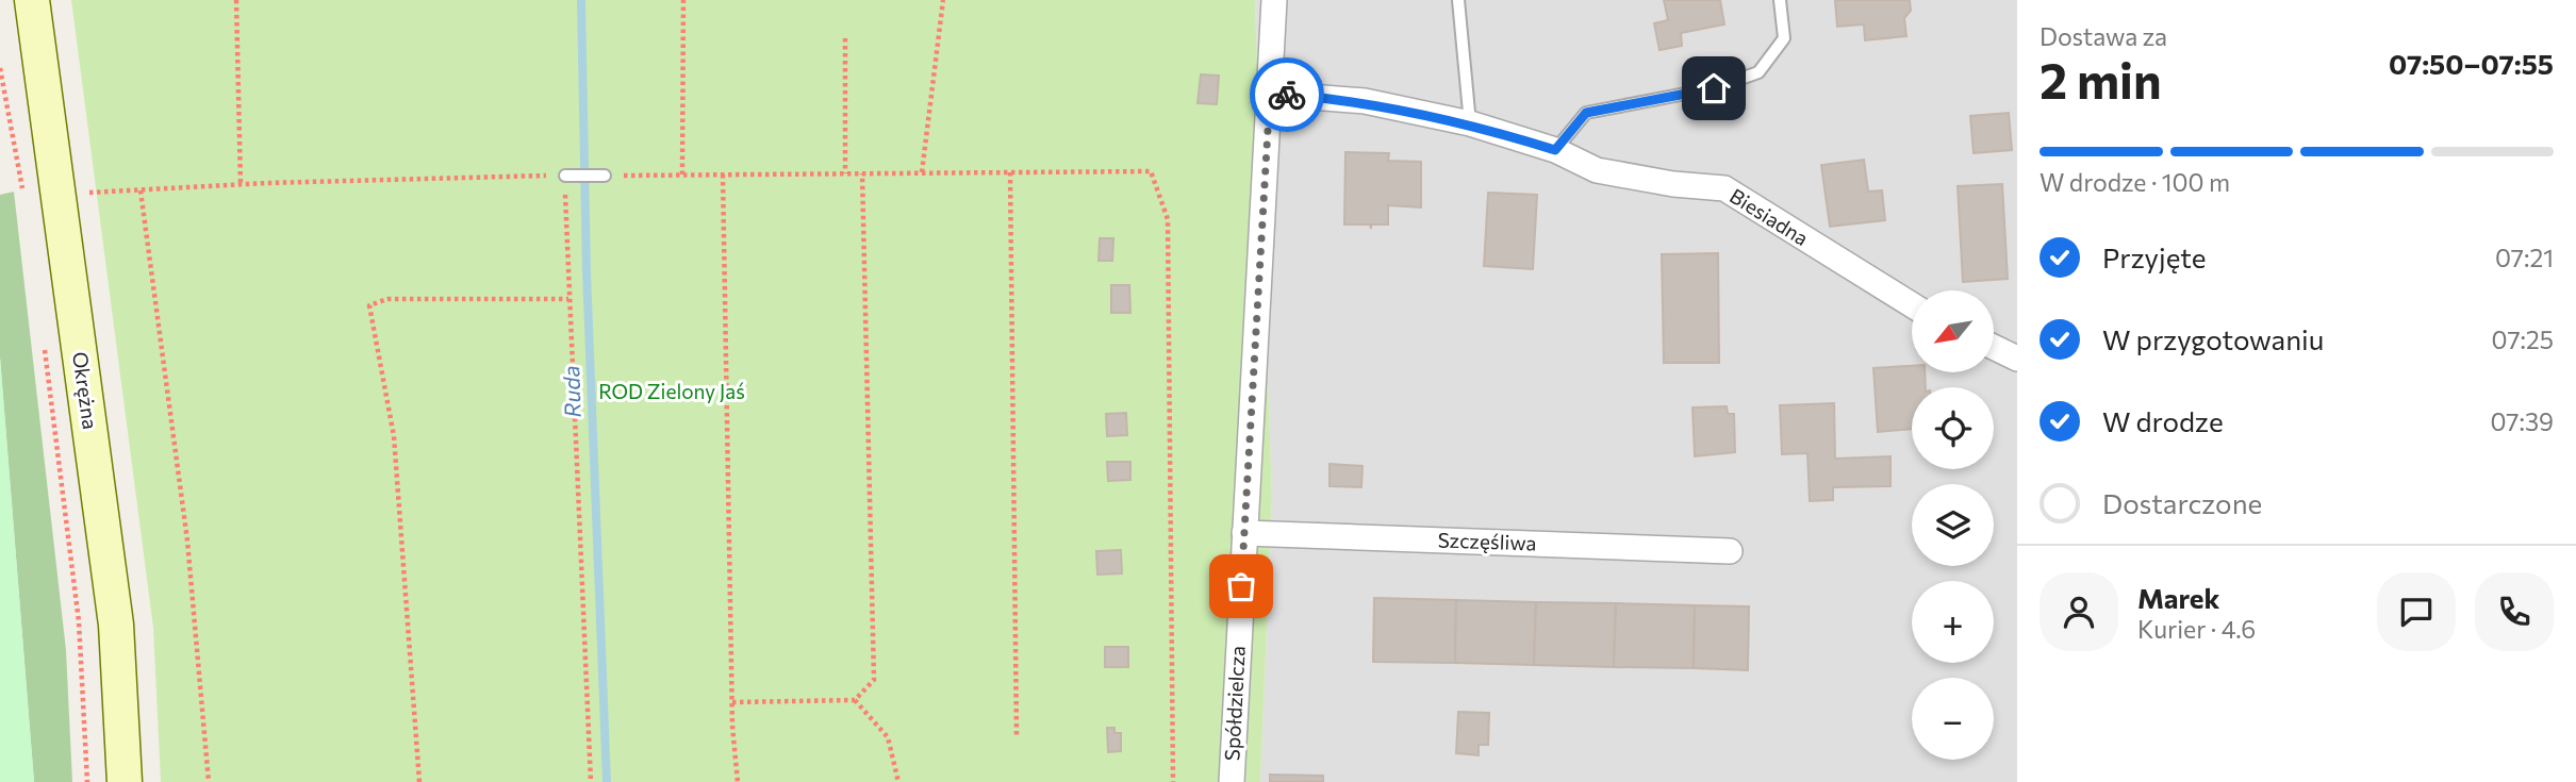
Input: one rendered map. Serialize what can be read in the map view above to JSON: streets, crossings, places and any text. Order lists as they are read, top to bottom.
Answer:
{
  "streets": {
    "street": [
      "Biesiadna",
      "Okrężna",
      "Szczęśliwa",
      "Spółdzielcza"
    ]
  },
  "crossings": [
    ["Biesiadna", "Spółdzielcza"],
    ["Szczęśliwa", "Spółdzielcza"]
  ],
  "water": ["Ruda"],
  "parks": ["ROD Zielony Jaś"],
  "north": "bottom left",
  "page": {
    "heading": ["2 min", "Dostawa za", "07:50–07:55"],
    "panel": ["Marek", "Kurier · 4.6"],
    "bar": "W drodze · 100 m",
    "list": [
      ["Przyjęte", "07:21"],
      ["W przygotowaniu", "07:25"],
      ["W drodze", "07:39"],
      "Dostarczone"
    ],
    "map_buttons": ["+", "−"]
  }
}
